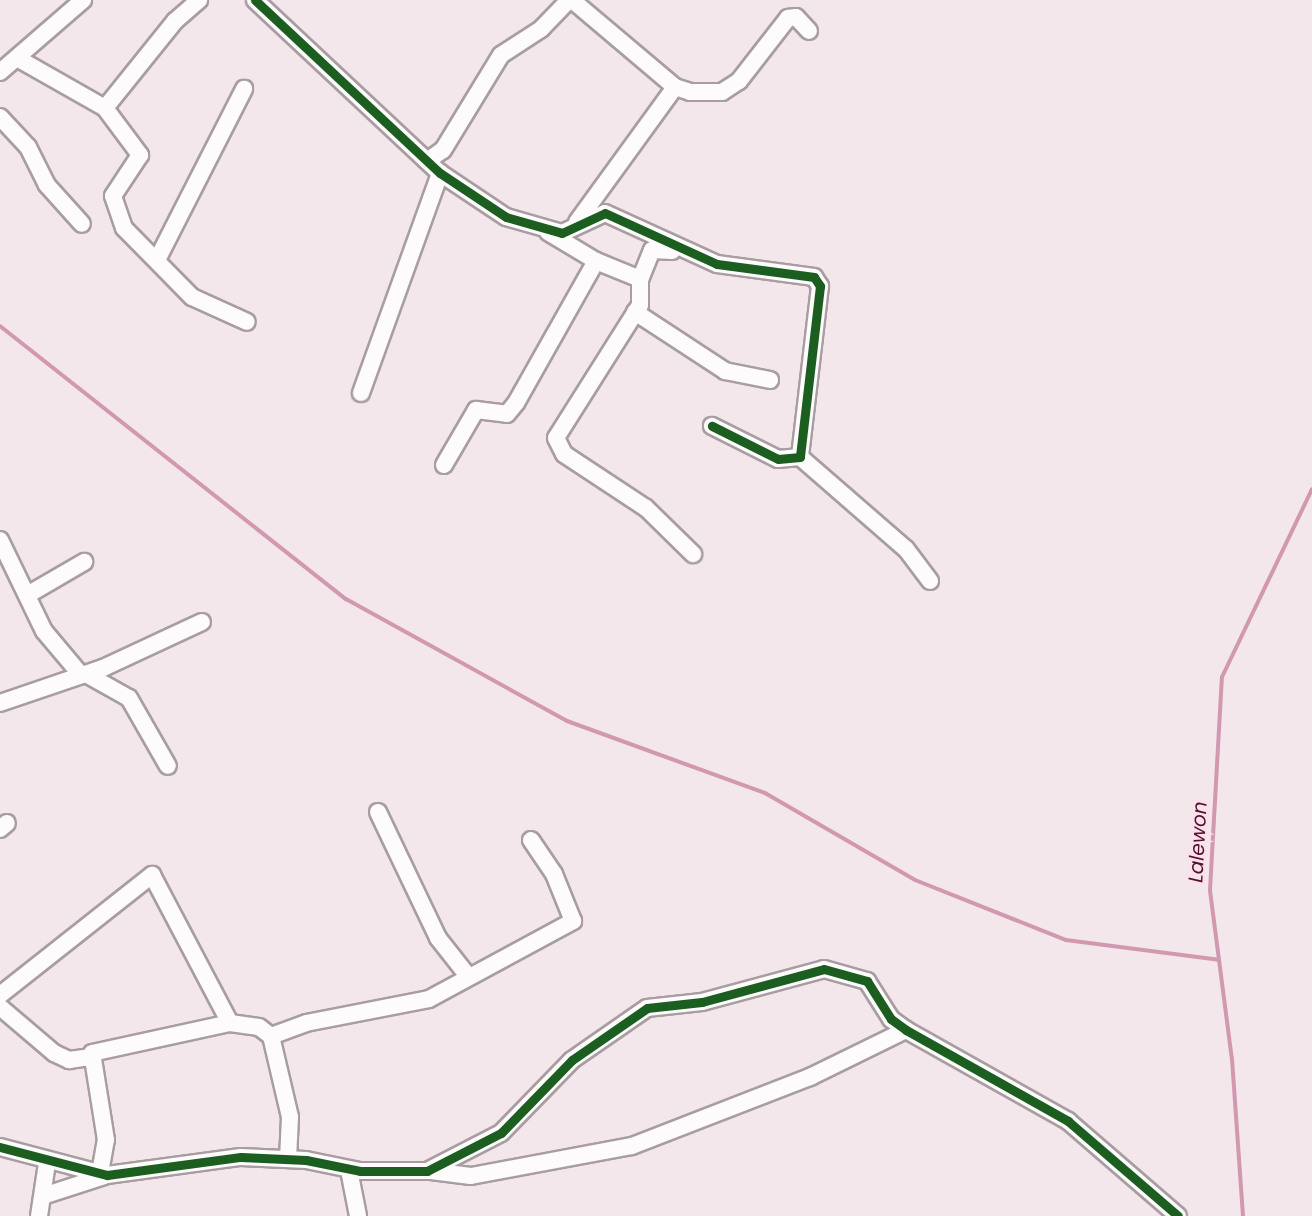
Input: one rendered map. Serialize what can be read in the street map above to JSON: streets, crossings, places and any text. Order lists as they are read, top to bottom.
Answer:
{
  "water": ["Lalewon"]
}
